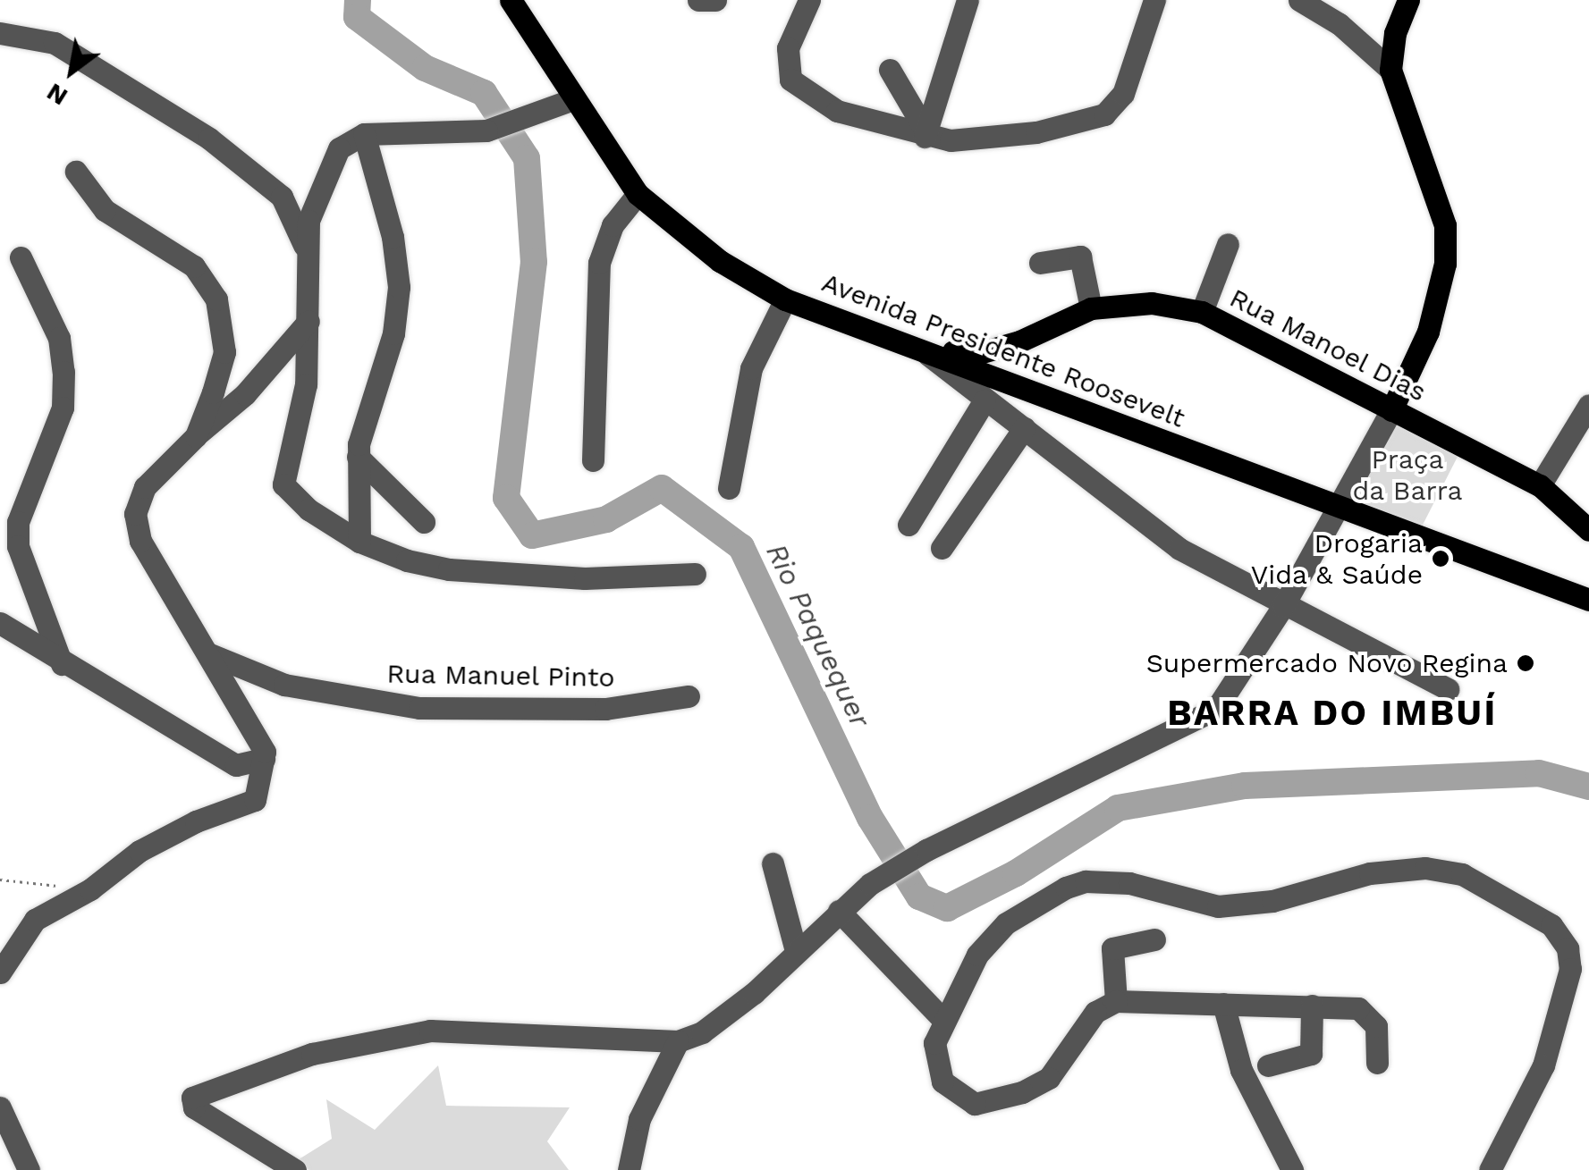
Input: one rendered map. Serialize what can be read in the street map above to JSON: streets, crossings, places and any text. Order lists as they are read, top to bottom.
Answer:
{
  "streets": {
    "main road": ["Rua Manoel Dias", "Avenida Presidente Roosevelt"],
    "street": ["Rua Manuel Pinto"]
  },
  "crossings": [
    ["Rua Manoel Dias", "Avenida Presidente Roosevelt"]
  ],
  "districts": ["BARRA DO IMBUÍ"],
  "water": ["Rio Paquequer"],
  "parks": ["Praça da Barra"],
  "places": ["Drogaria Vida & Saúde", "Supermercado Novo Regina"],
  "north": "bottom left"
}
